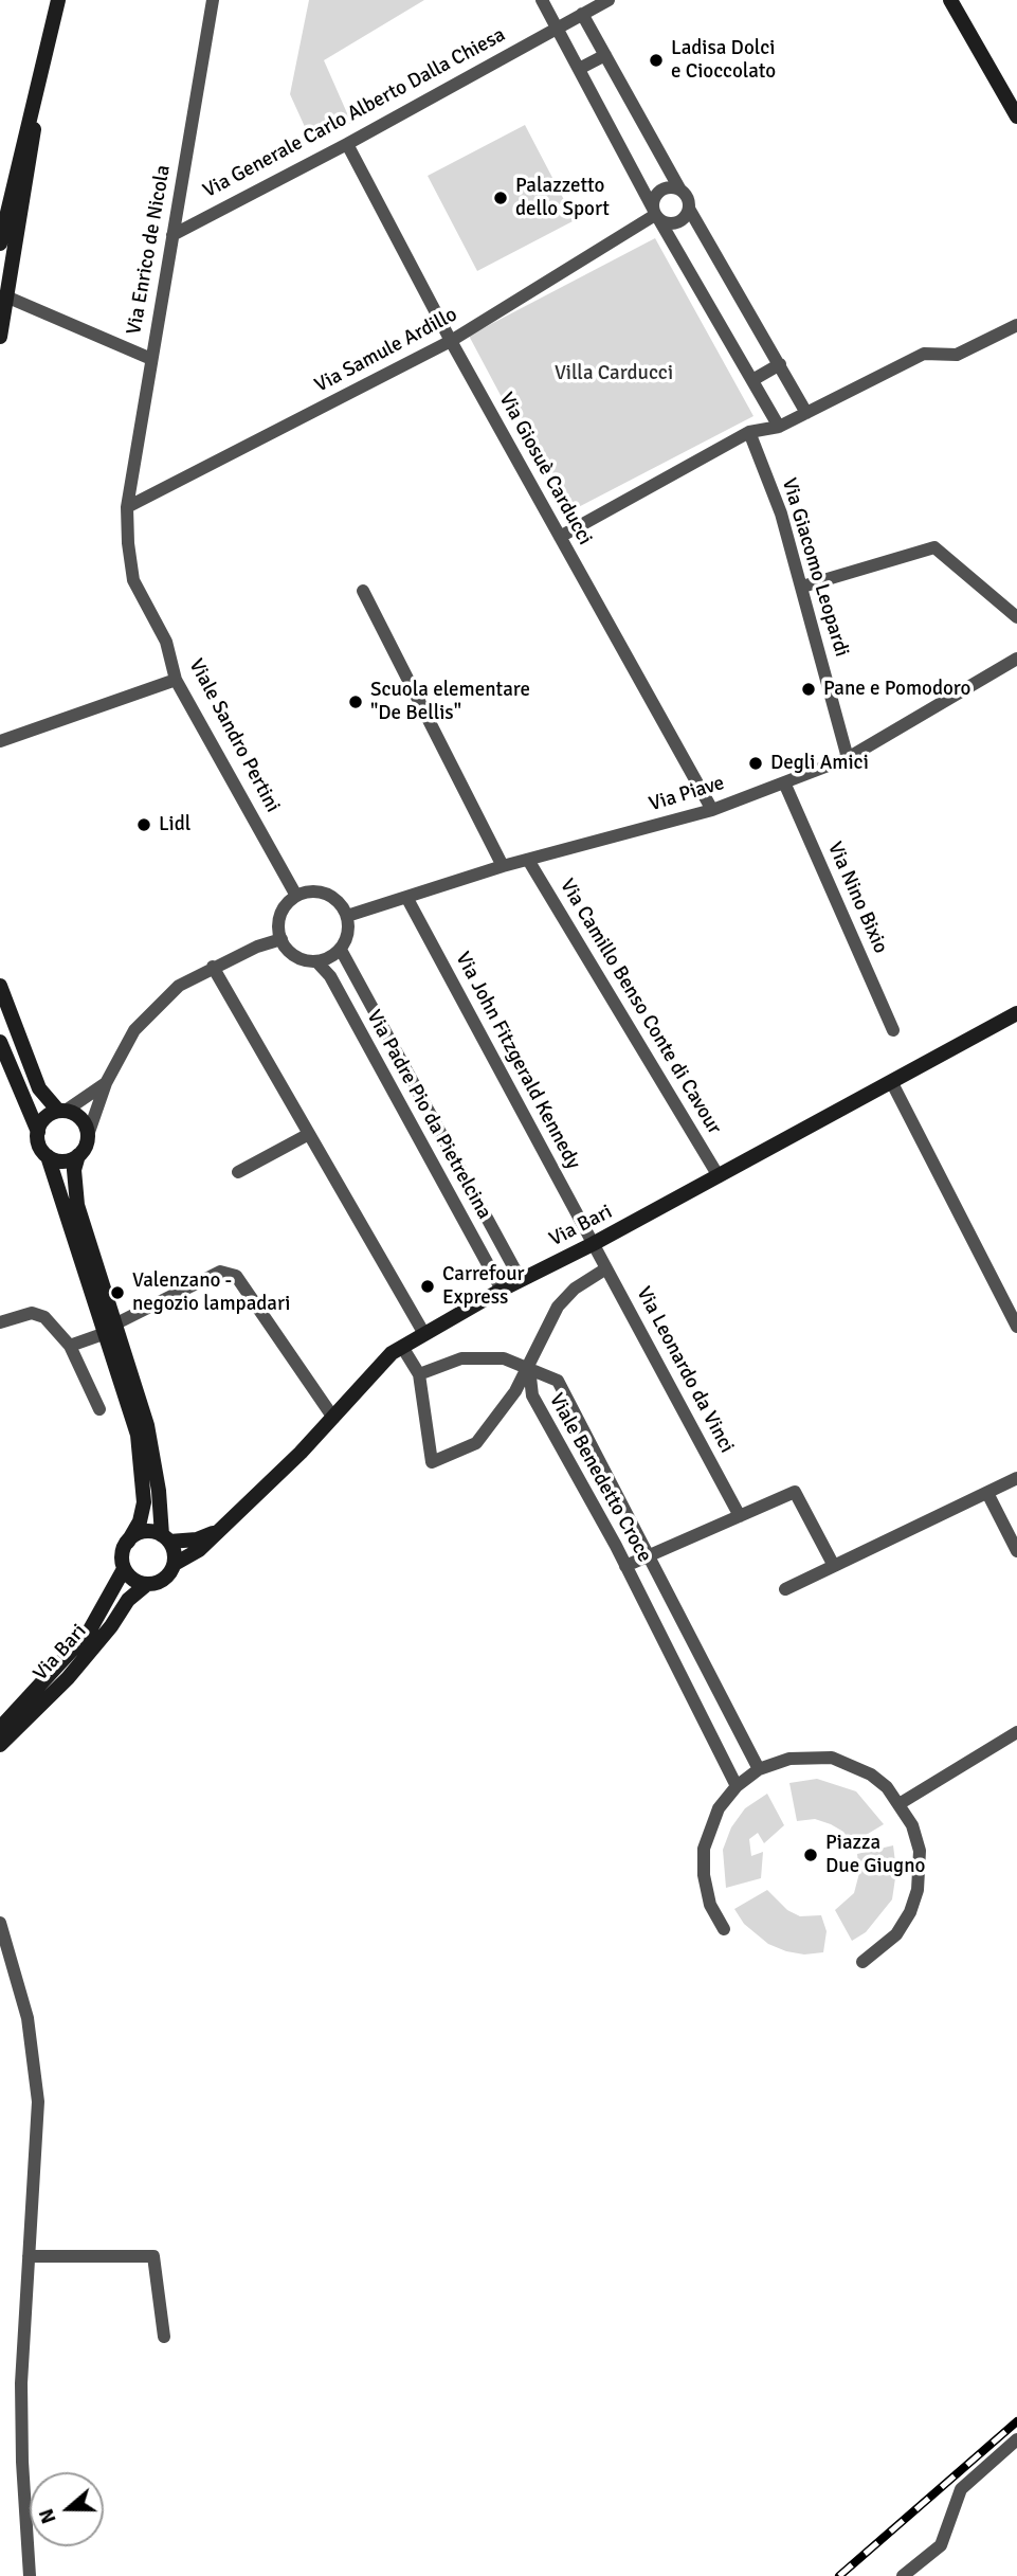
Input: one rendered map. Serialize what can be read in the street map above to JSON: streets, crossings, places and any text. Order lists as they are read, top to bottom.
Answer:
{
  "streets": {
    "main road": ["Via Bari"],
    "street": [
      "Via Generale Carlo Alberto Dalla Chiesa",
      "Via Enrico de Nicola",
      "Via Samule Ardillo",
      "Via Giosuè Carducci",
      "Via Giacomo Leopardi",
      "Viale Sandro Pertini",
      "Via Piave",
      "Via Nino Bixio",
      "Via Camillo Benso Conte di Cavour",
      "Via John Fitzgerald Kennedy",
      "Via Padre Pio da Pietrelcina",
      "Via Leonardo da Vinci",
      "Viale Benedetto Croce"
    ]
  },
  "crossings": [
    ["Via Generale Carlo Alberto Dalla Chiesa", "Via Enrico de Nicola"],
    ["Via Generale Carlo Alberto Dalla Chiesa", "Via Giosuè Carducci"],
    ["Via Enrico de Nicola", "Via Samule Ardillo"],
    ["Via Enrico de Nicola", "Viale Sandro Pertini"],
    ["Via Samule Ardillo", "Via Giosuè Carducci"],
    ["Via Samule Ardillo", "Viale Sandro Pertini"],
    ["Via Giosuè Carducci", "Via Piave"],
    ["Via Giacomo Leopardi", "Via Piave"],
    ["Viale Sandro Pertini", "Via Piave"],
    ["Viale Sandro Pertini", "Via Padre Pio da Pietrelcina"],
    ["Via Piave", "Via Nino Bixio"],
    ["Via Piave", "Via Camillo Benso Conte di Cavour"],
    ["Via Piave", "Via John Fitzgerald Kennedy"],
    ["Via Piave", "Via Padre Pio da Pietrelcina"],
    ["Via Camillo Benso Conte di Cavour", "Via Bari"],
    ["Via John Fitzgerald Kennedy", "Via Bari"],
    ["Via John Fitzgerald Kennedy", "Via Leonardo da Vinci"],
    ["Via Padre Pio da Pietrelcina", "Via Bari"],
    ["Via Bari", "Via Leonardo da Vinci"]
  ],
  "parks": ["Villa Carducci"],
  "places": [
    "Ladisa Dolci e Cioccolato",
    "Palazzetto dello Sport",
    "Pane e Pomodoro",
    "Scuola elementare \"De Bellis\"",
    "Degli Amici",
    "Lidl",
    "Carrefour Express",
    "Valenzano - negozio lampadari",
    "Piazza Due Giugno"
  ],
  "north": "left"
}
